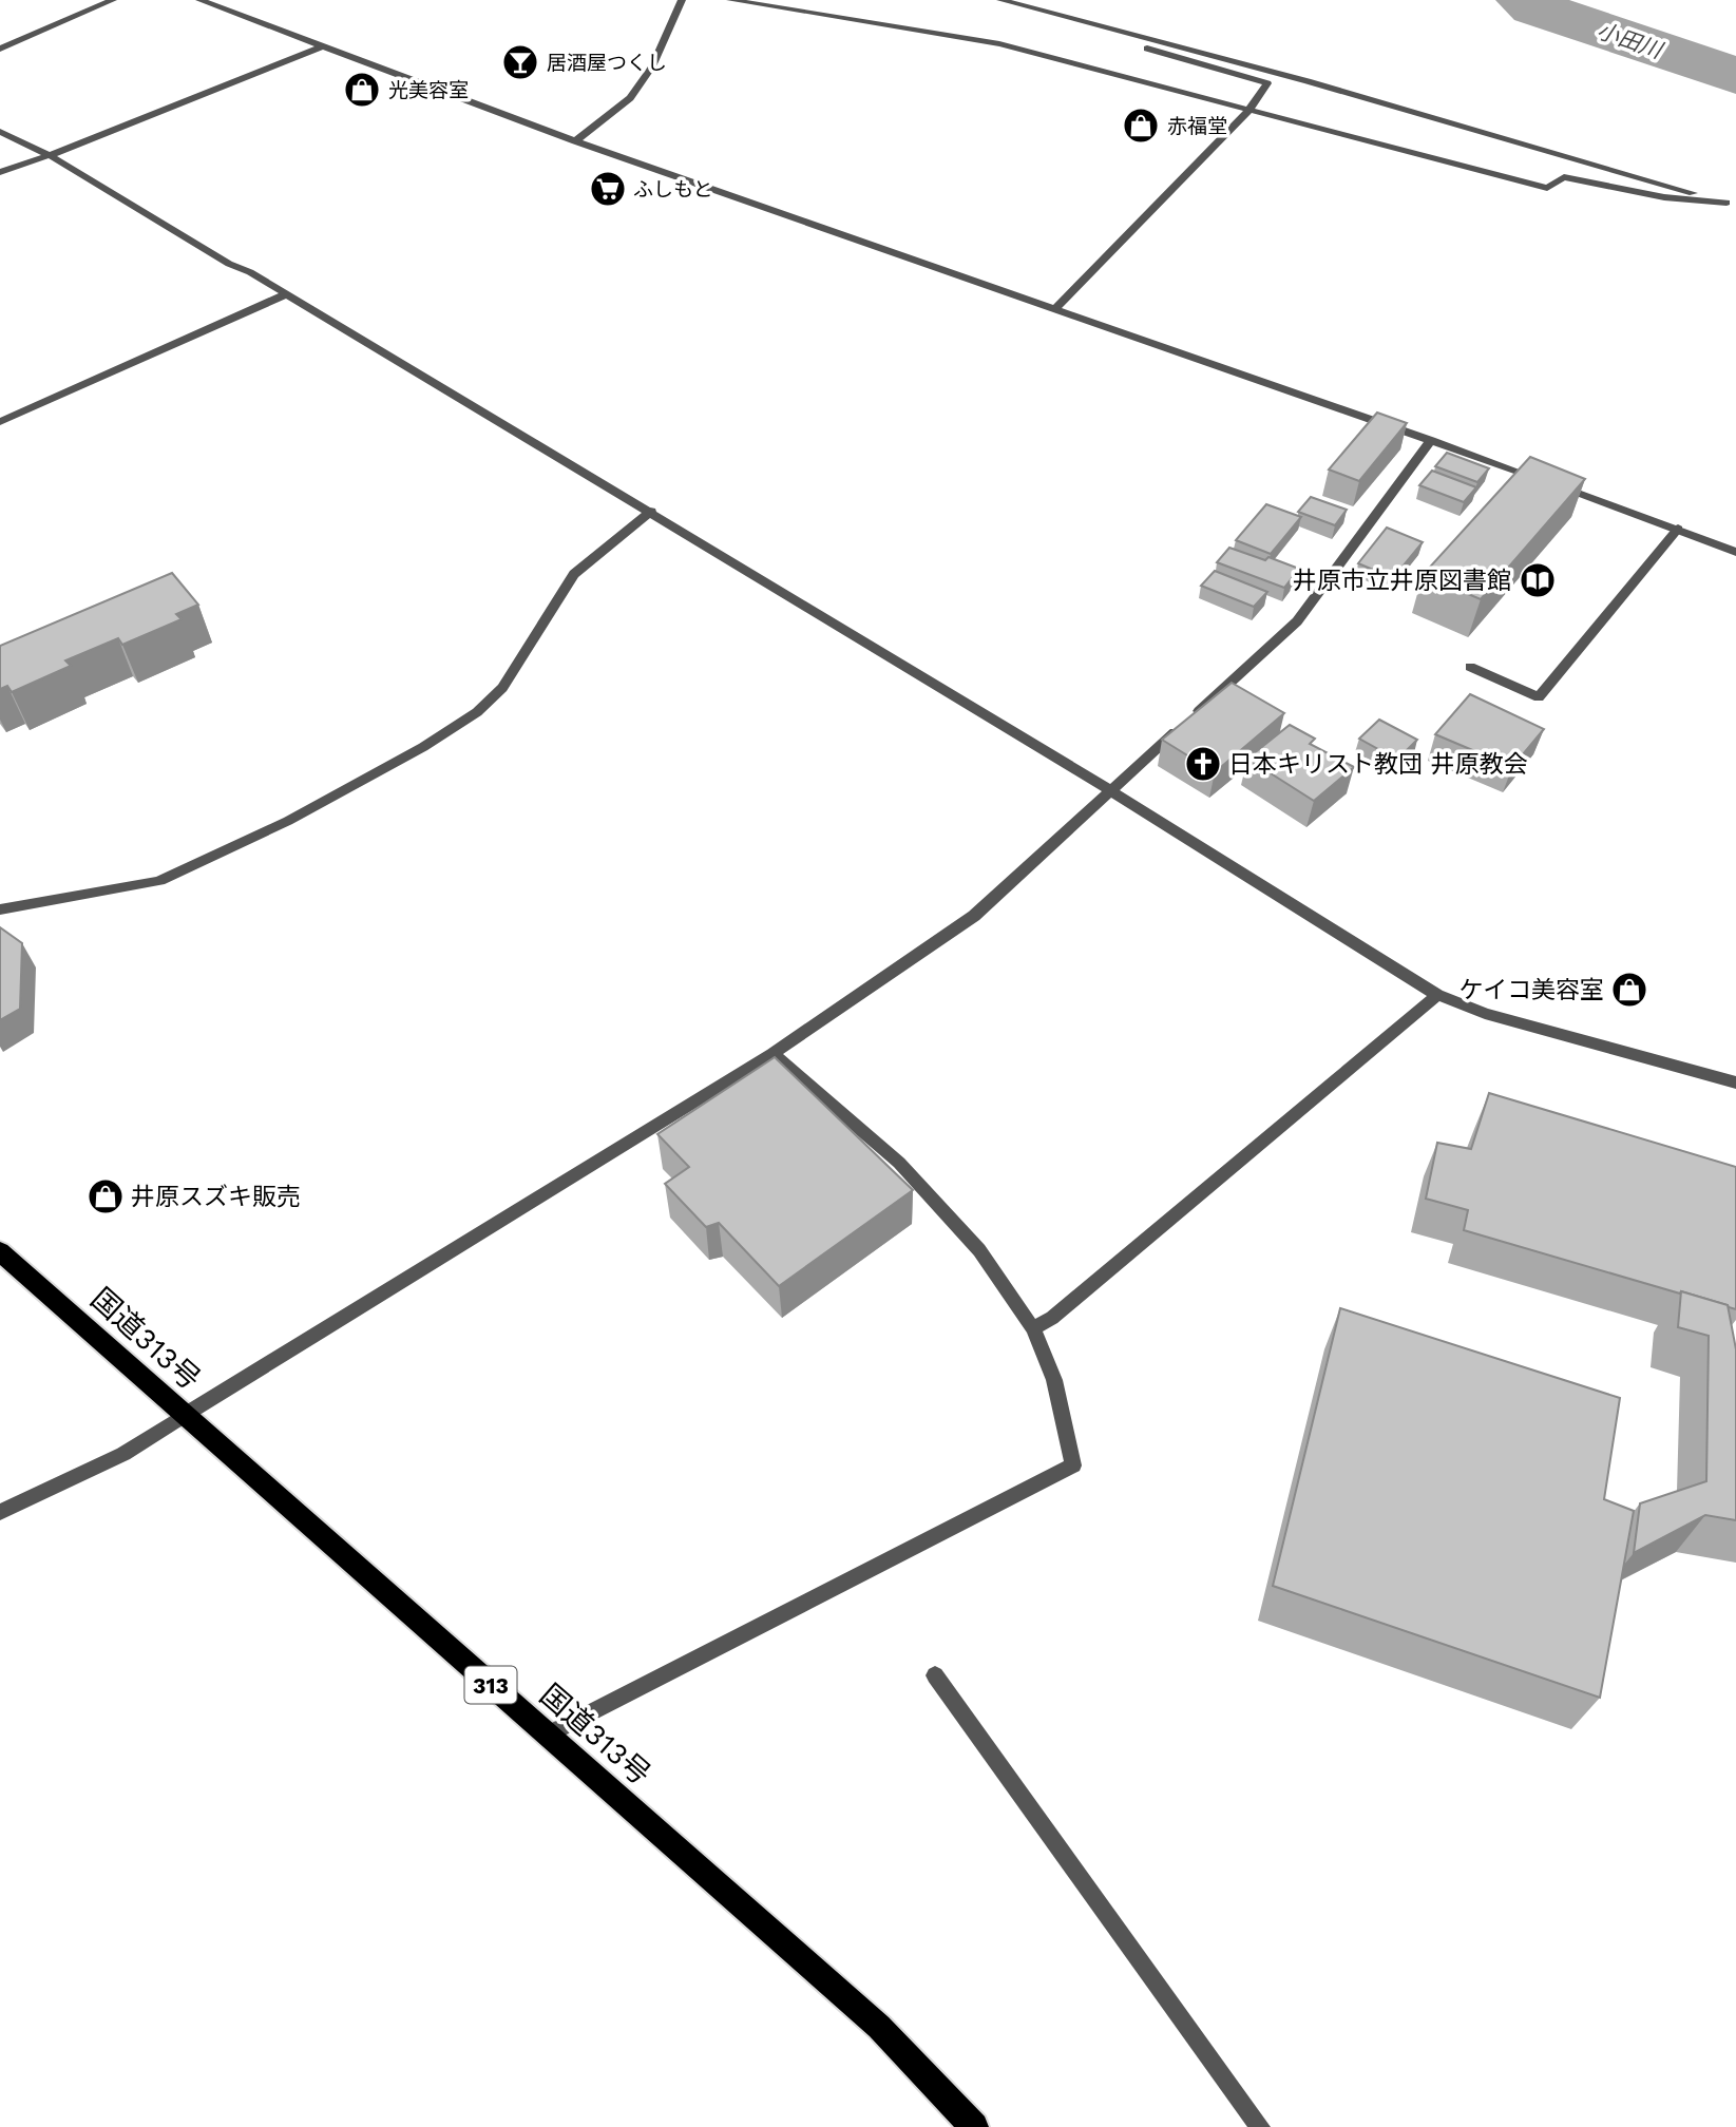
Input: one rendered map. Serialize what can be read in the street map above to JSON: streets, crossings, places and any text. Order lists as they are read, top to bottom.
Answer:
{
  "streets": {
    "highway": ["国道313号", "313"]
  },
  "water": ["小田川"],
  "places": {
    "bar": ["居酒屋つくし"],
    "shop": [
      "光美容室",
      "赤福堂",
      "ケイコ美容室",
      "井原スズキ販売"
    ],
    "supermarket": ["ふしもと"],
    "library": ["井原市立井原図書館"],
    "church": ["日本キリスト教団 井原教会"]
  }
}
